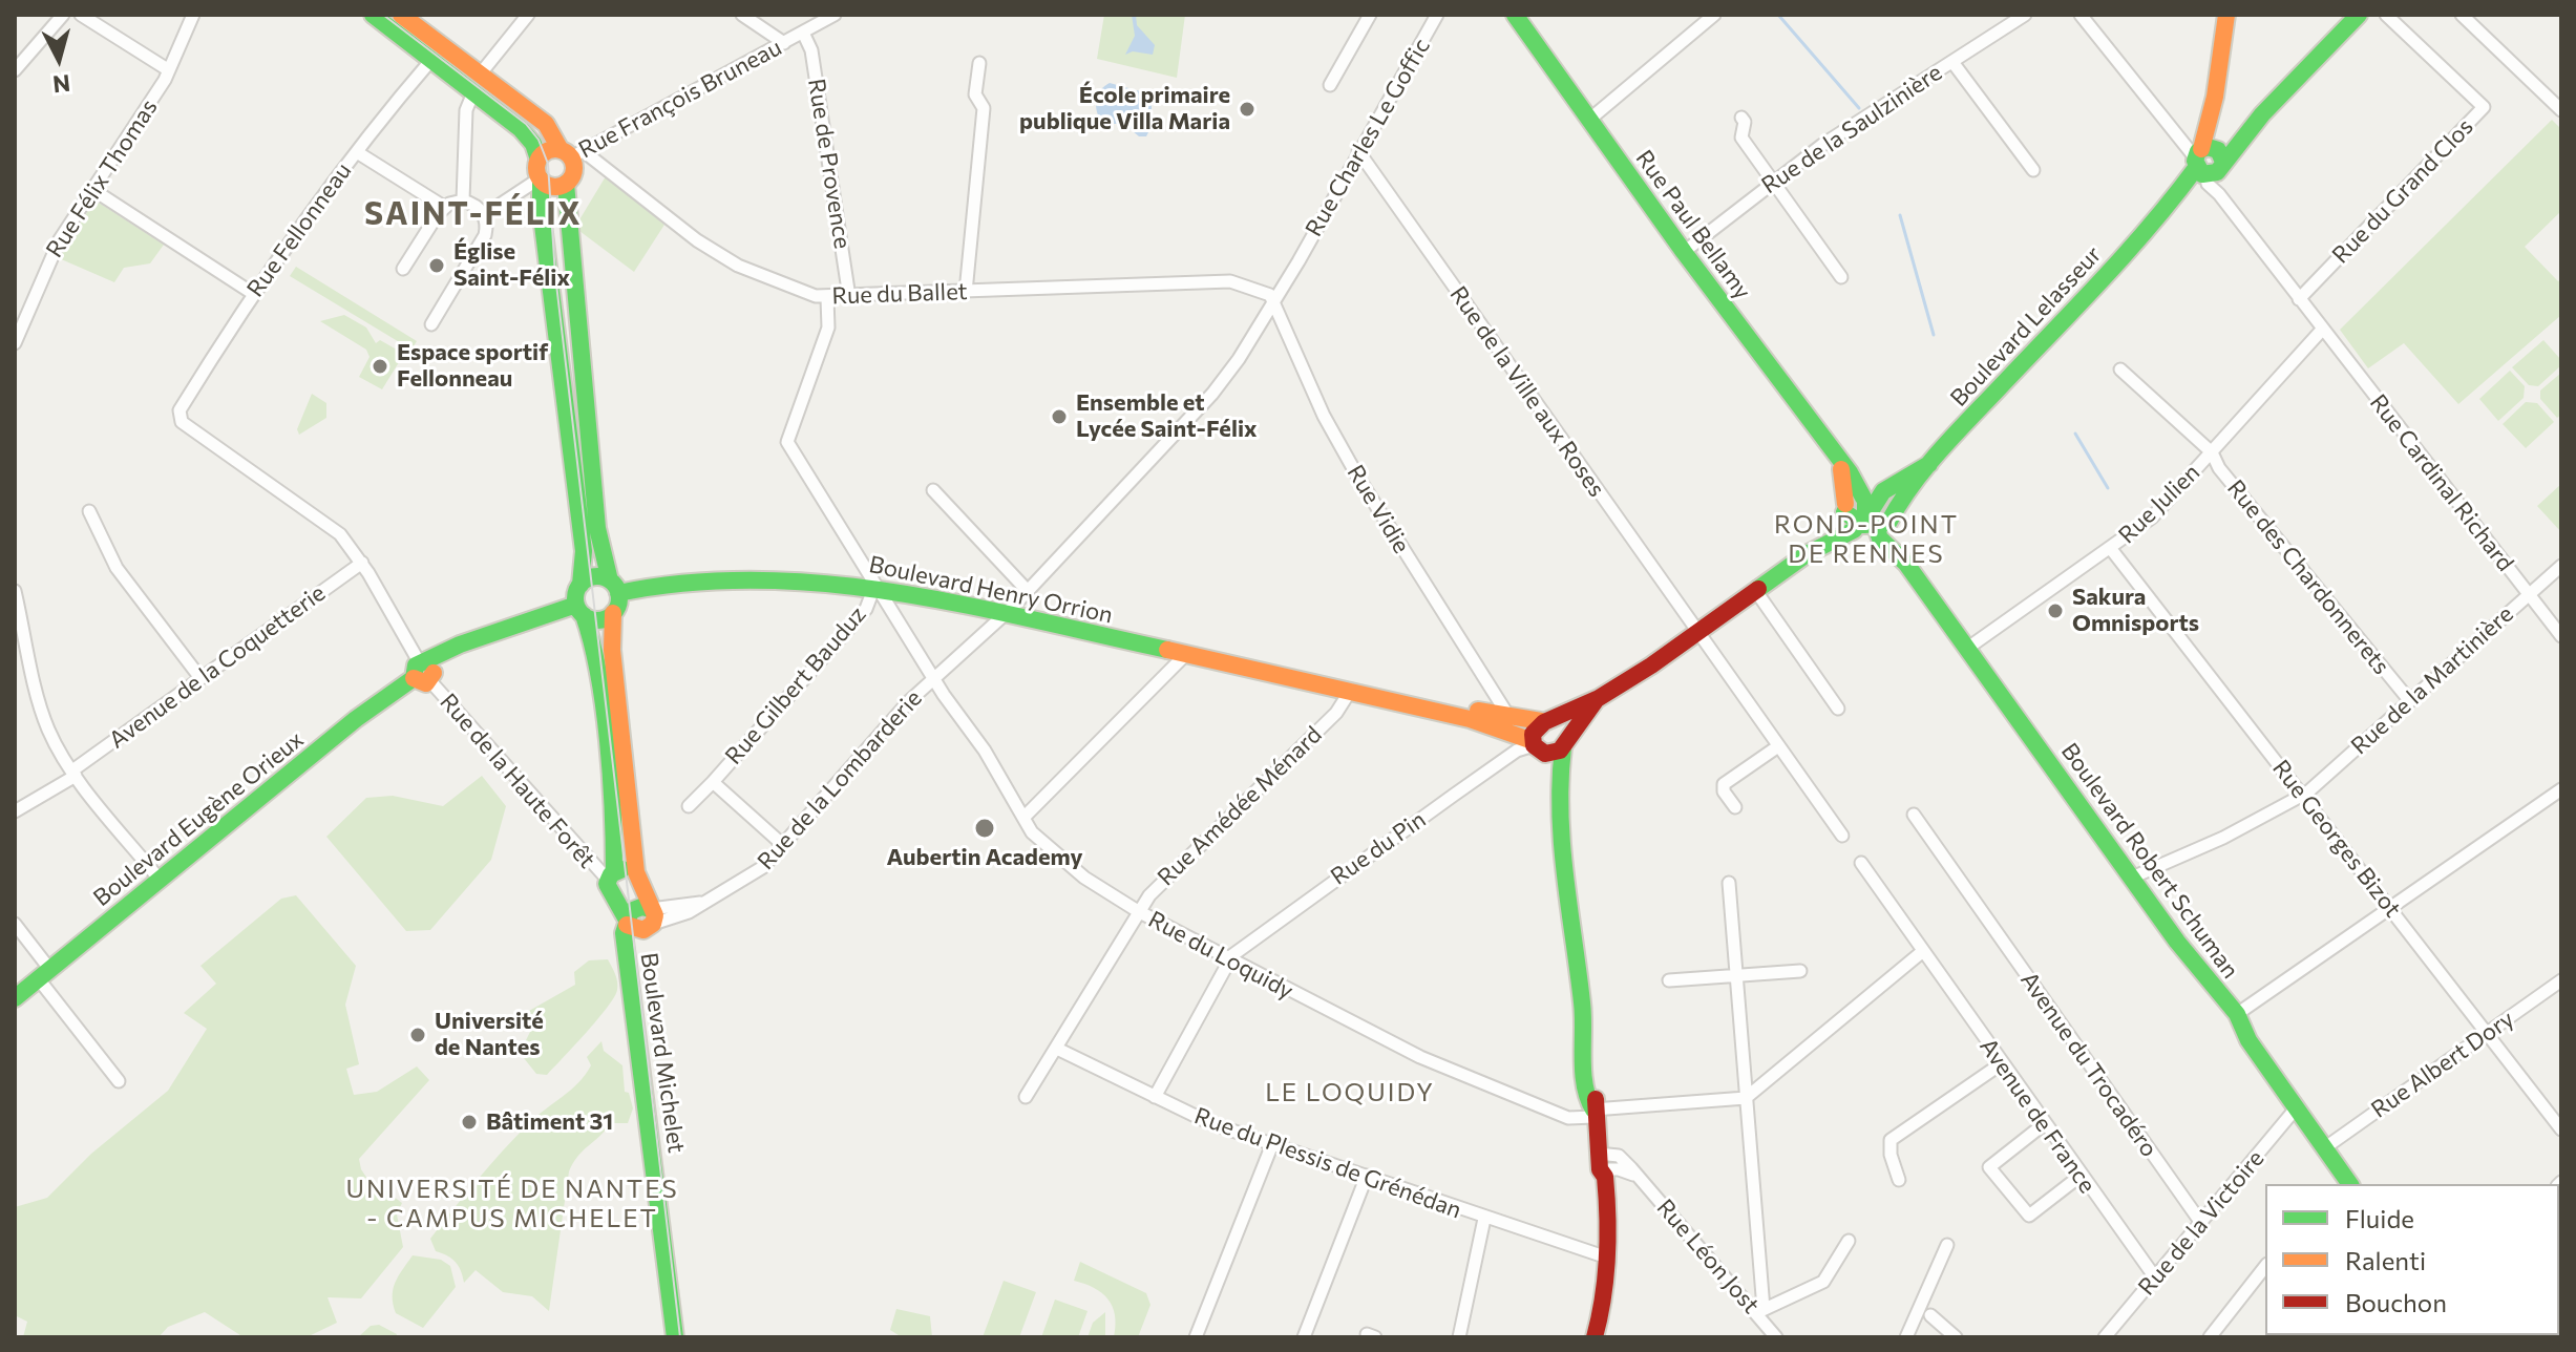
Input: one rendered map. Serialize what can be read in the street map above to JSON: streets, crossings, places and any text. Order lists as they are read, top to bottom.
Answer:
{
  "streets": {
    "main road": [
      "Rue Paul Bellamy",
      "Boulevard Lelasseur",
      "Boulevard Henry Orrion",
      "Boulevard Eugène Orieux",
      "Boulevard Robert Schuman",
      "Boulevard Michelet"
    ],
    "street": [
      "Rue François Bruneau",
      "Rue de la Saulzinière",
      "Rue Charles Le Goffic",
      "Rue de Provence",
      "Rue Félix Thomas",
      "Rue du Grand Clos",
      "Rue Fellonneau",
      "Rue du Ballet",
      "Rue de la Ville aux Roses",
      "Rue Cardinal Richard",
      "Rue Julien",
      "Rue Vidie",
      "Rue des Chardonnerets",
      "Avenue de la Coquetterie",
      "Rue de la Martinière",
      "Rue Gilbert Bauduz",
      "Rue de la Lombarderie",
      "Rue de la Haute Forêt",
      "Rue Amédée Ménard",
      "Rue Georges Bizot",
      "Rue du Pin",
      "Rue du Loquidy",
      "Avenue du Trocadéro",
      "Rue Albert Dory",
      "Avenue de France",
      "Rue du Plessis de Grénédan",
      "Rue de la Victoire",
      "Rue Léon Jost"
    ]
  },
  "crossings": [
    ["Rue François Bruneau", "Rue de Provence"],
    ["Rue François Bruneau", "Rue du Ballet"],
    ["Rue de la Saulzinière", "Rue Paul Bellamy"],
    ["Rue Charles Le Goffic", "Rue du Ballet"],
    ["Rue Charles Le Goffic", "Rue de la Ville aux Roses"],
    ["Rue Charles Le Goffic", "Rue Vidie"],
    ["Rue Charles Le Goffic", "Rue de la Lombarderie"],
    ["Rue de Provence", "Rue du Ballet"],
    ["Rue du Grand Clos", "Rue Cardinal Richard"],
    ["Rue Paul Bellamy", "Boulevard Lelasseur"],
    ["Rue Fellonneau", "Rue de la Haute Forêt"],
    ["Rue du Ballet", "Rue Vidie"],
    ["Rue du Ballet", "Rue du Loquidy"],
    ["Boulevard Lelasseur", "Rue Cardinal Richard"],
    ["Boulevard Lelasseur", "Boulevard Robert Schuman"],
    ["Rue Cardinal Richard", "Rue Julien"],
    ["Rue Cardinal Richard", "Rue de la Martinière"],
    ["Rue Julien", "Rue des Chardonnerets"],
    ["Rue Julien", "Rue Georges Bizot"],
    ["Rue Julien", "Boulevard Robert Schuman"],
    ["Rue Vidie", "Boulevard Henry Orrion"],
    ["Rue des Chardonnerets", "Rue de la Martinière"],
    ["Boulevard Henry Orrion", "Rue Gilbert Bauduz"],
    ["Boulevard Henry Orrion", "Rue de la Lombarderie"],
    ["Boulevard Henry Orrion", "Rue Amédée Ménard"],
    ["Boulevard Henry Orrion", "Boulevard Eugène Orieux"],
    ["Boulevard Henry Orrion", "Rue du Pin"],
    ["Boulevard Henry Orrion", "Rue du Loquidy"],
    ["Boulevard Henry Orrion", "Boulevard Michelet"],
    ["Avenue de la Coquetterie", "Rue de la Haute Forêt"],
    ["Rue de la Martinière", "Rue Georges Bizot"],
    ["Rue de la Martinière", "Boulevard Robert Schuman"],
    ["Rue Gilbert Bauduz", "Rue de la Lombarderie"],
    ["Rue Gilbert Bauduz", "Rue du Loquidy"],
    ["Rue de la Lombarderie", "Rue du Loquidy"],
    ["Rue de la Haute Forêt", "Boulevard Eugène Orieux"],
    ["Rue de la Haute Forêt", "Boulevard Michelet"],
    ["Rue Amédée Ménard", "Rue du Loquidy"],
    ["Rue Amédée Ménard", "Rue du Plessis de Grénédan"],
    ["Boulevard Eugène Orieux", "Boulevard Michelet"],
    ["Rue Georges Bizot", "Rue Albert Dory"],
    ["Rue du Pin", "Rue du Loquidy"],
    ["Rue du Pin", "Rue du Plessis de Grénédan"],
    ["Boulevard Robert Schuman", "Rue Albert Dory"],
    ["Boulevard Robert Schuman", "Rue de la Victoire"],
    ["Avenue du Trocadéro", "Rue de la Victoire"],
    ["Avenue de France", "Rue de la Victoire"]
  ],
  "districts": [
    "SAINT-FÉLIX",
    "ROND-POINT DE RENNES",
    "LE LOQUIDY",
    "UNIVERSITÉ DE NANTES - CAMPUS MICHELET"
  ],
  "places": [
    "École primaire publique Villa Maria",
    "Église Saint-Félix",
    "Espace sportif Fellonneau",
    "Ensemble et Lycée Saint-Félix",
    "Sakura Omnisports",
    "Aubertin Academy",
    "Université de Nantes",
    "Bâtiment 31"
  ],
  "legend": ["Fluide", "Ralenti", "Bouchon"],
  "north": "bottom"
}
